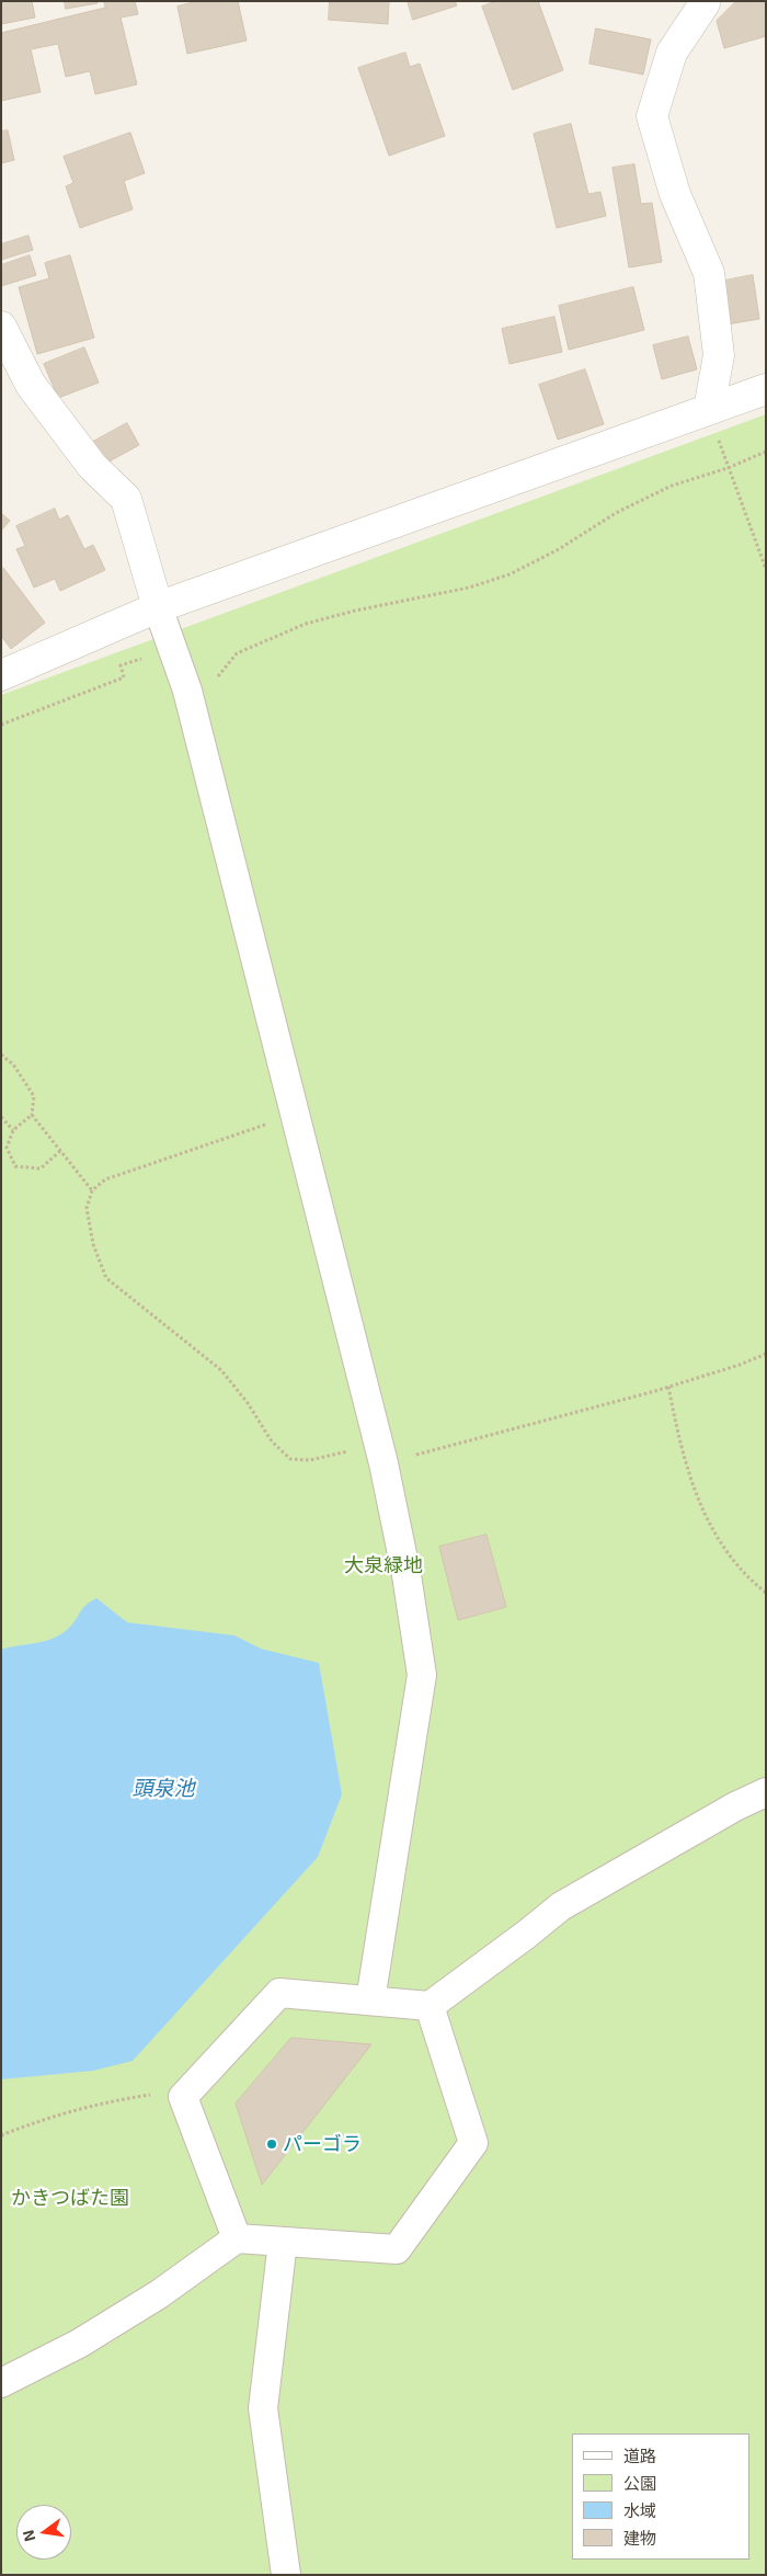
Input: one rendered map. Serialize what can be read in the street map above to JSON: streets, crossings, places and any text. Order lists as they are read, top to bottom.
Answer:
{
  "water": ["頭泉池"],
  "parks": ["大泉緑地", "かきつばた園"],
  "places": ["パーゴラ"],
  "legend": [
    "道路",
    "公園",
    "水域",
    "建物"
  ],
  "north": "left"
}
